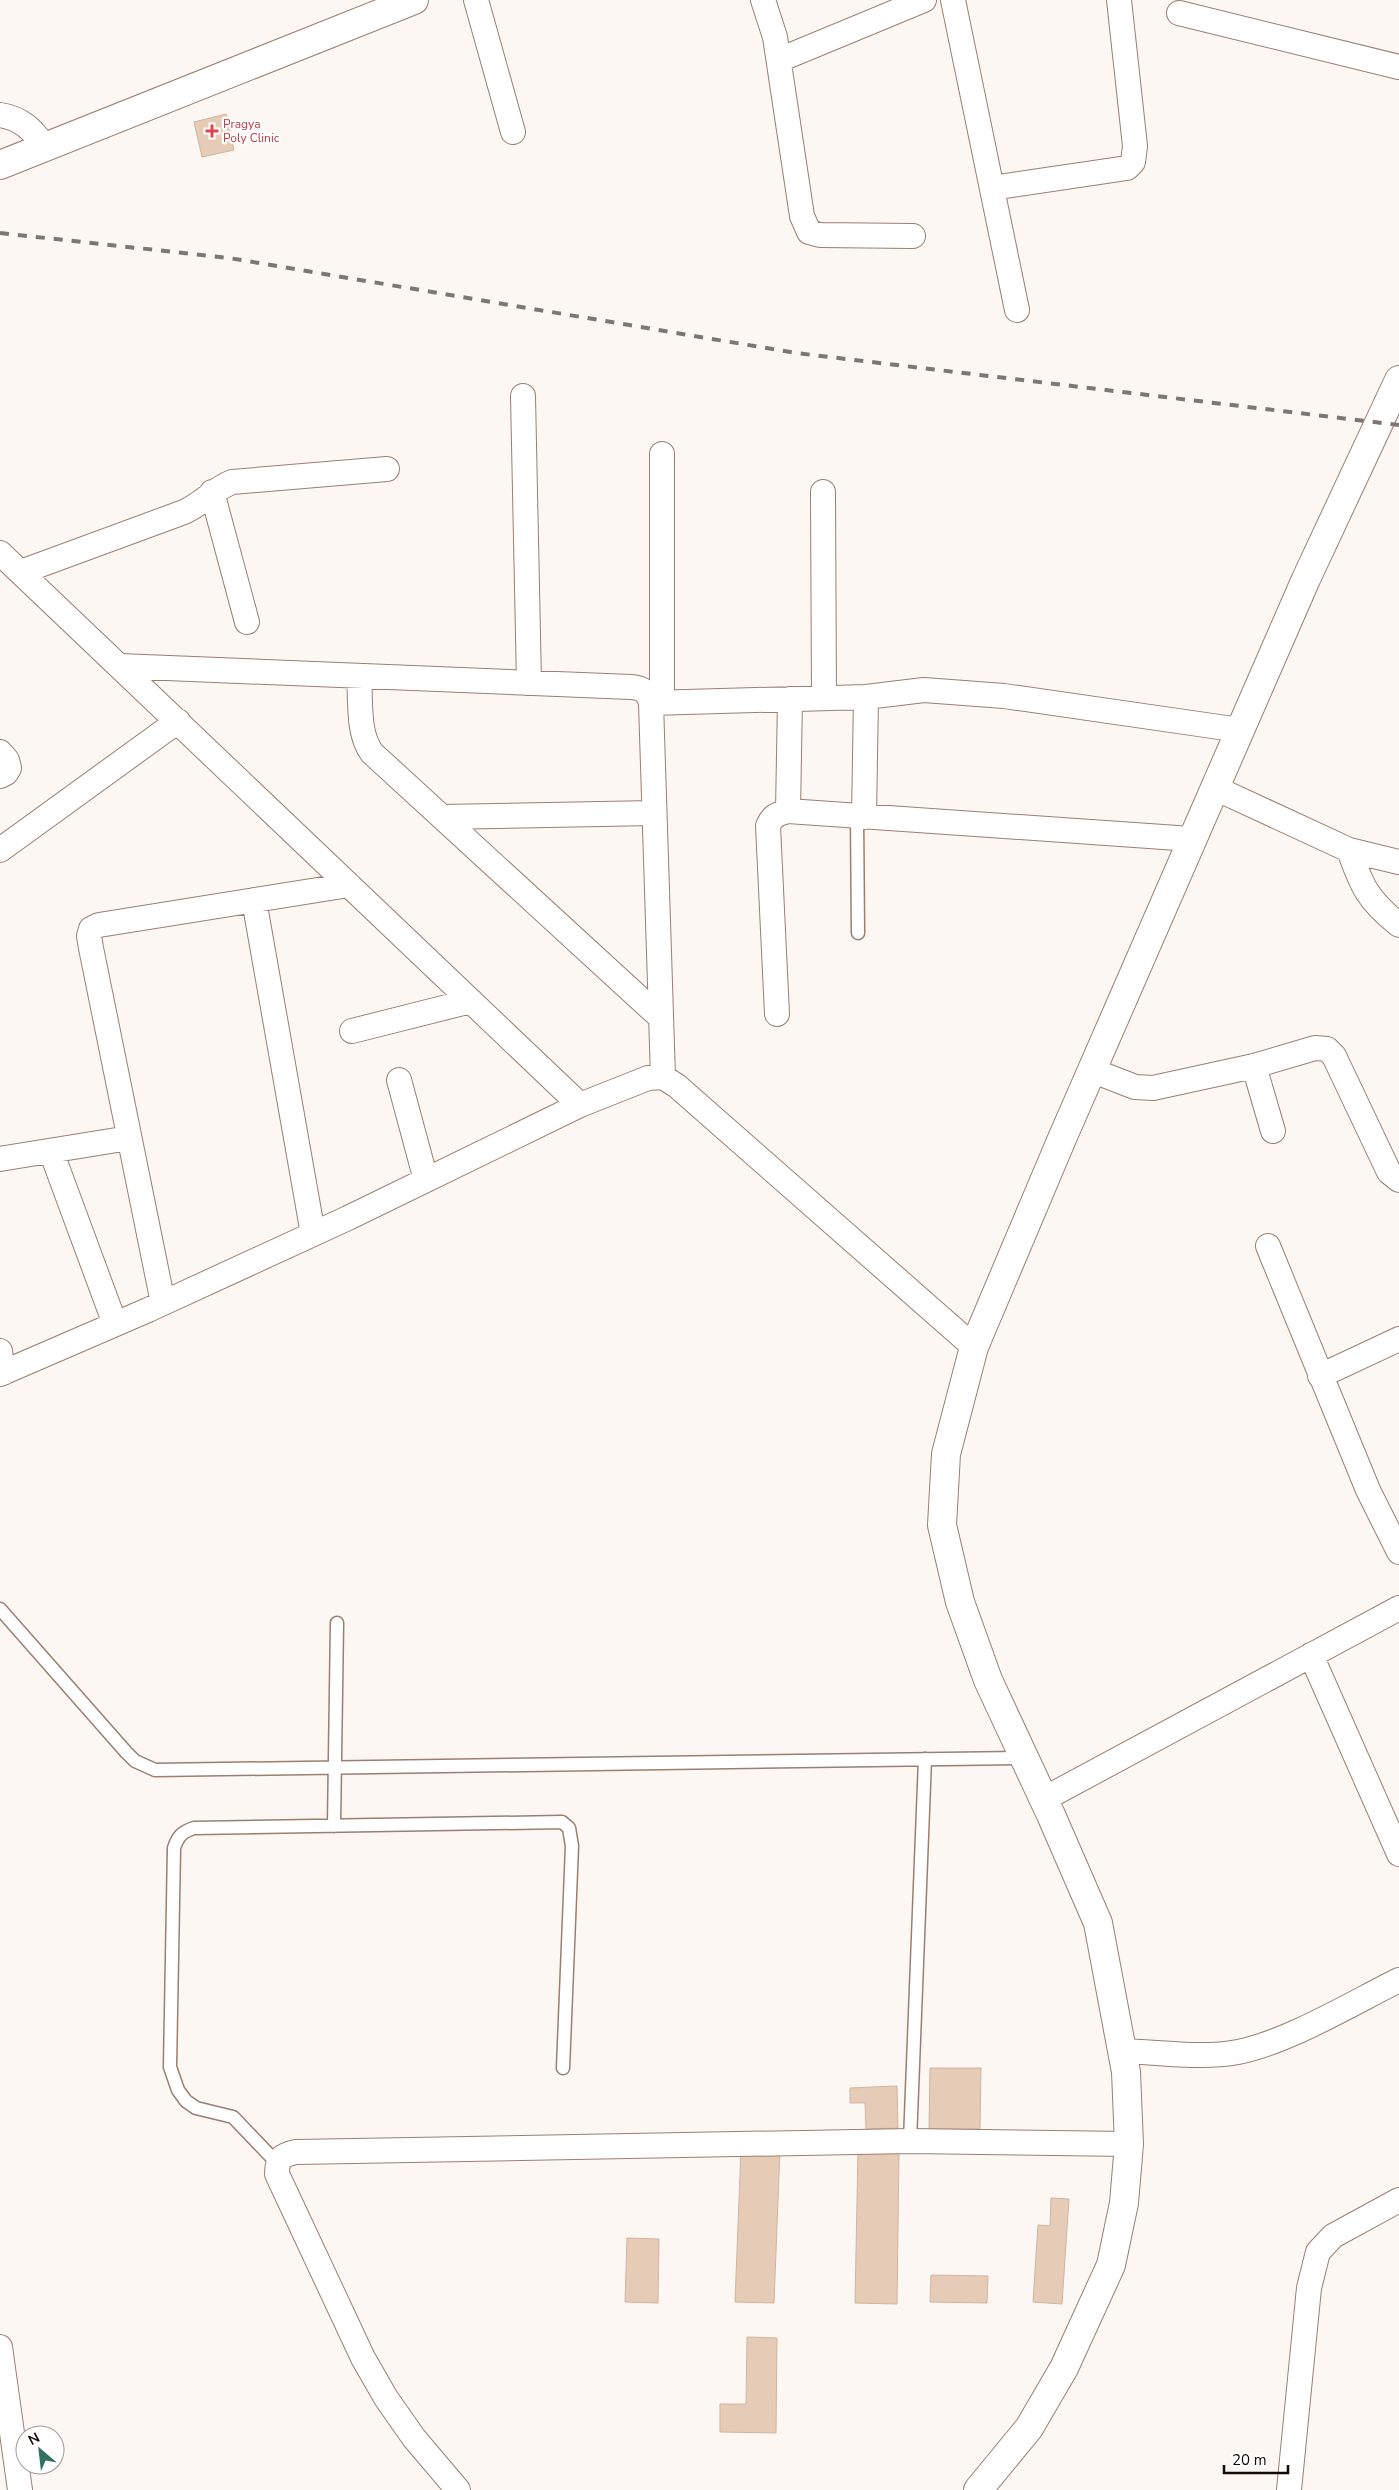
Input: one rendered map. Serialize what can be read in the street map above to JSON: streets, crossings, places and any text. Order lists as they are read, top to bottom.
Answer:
{
  "places": {
    "health": ["Pragya Poly Clinic"]
  },
  "scale_bar": "20 m",
  "north": "top left"
}
